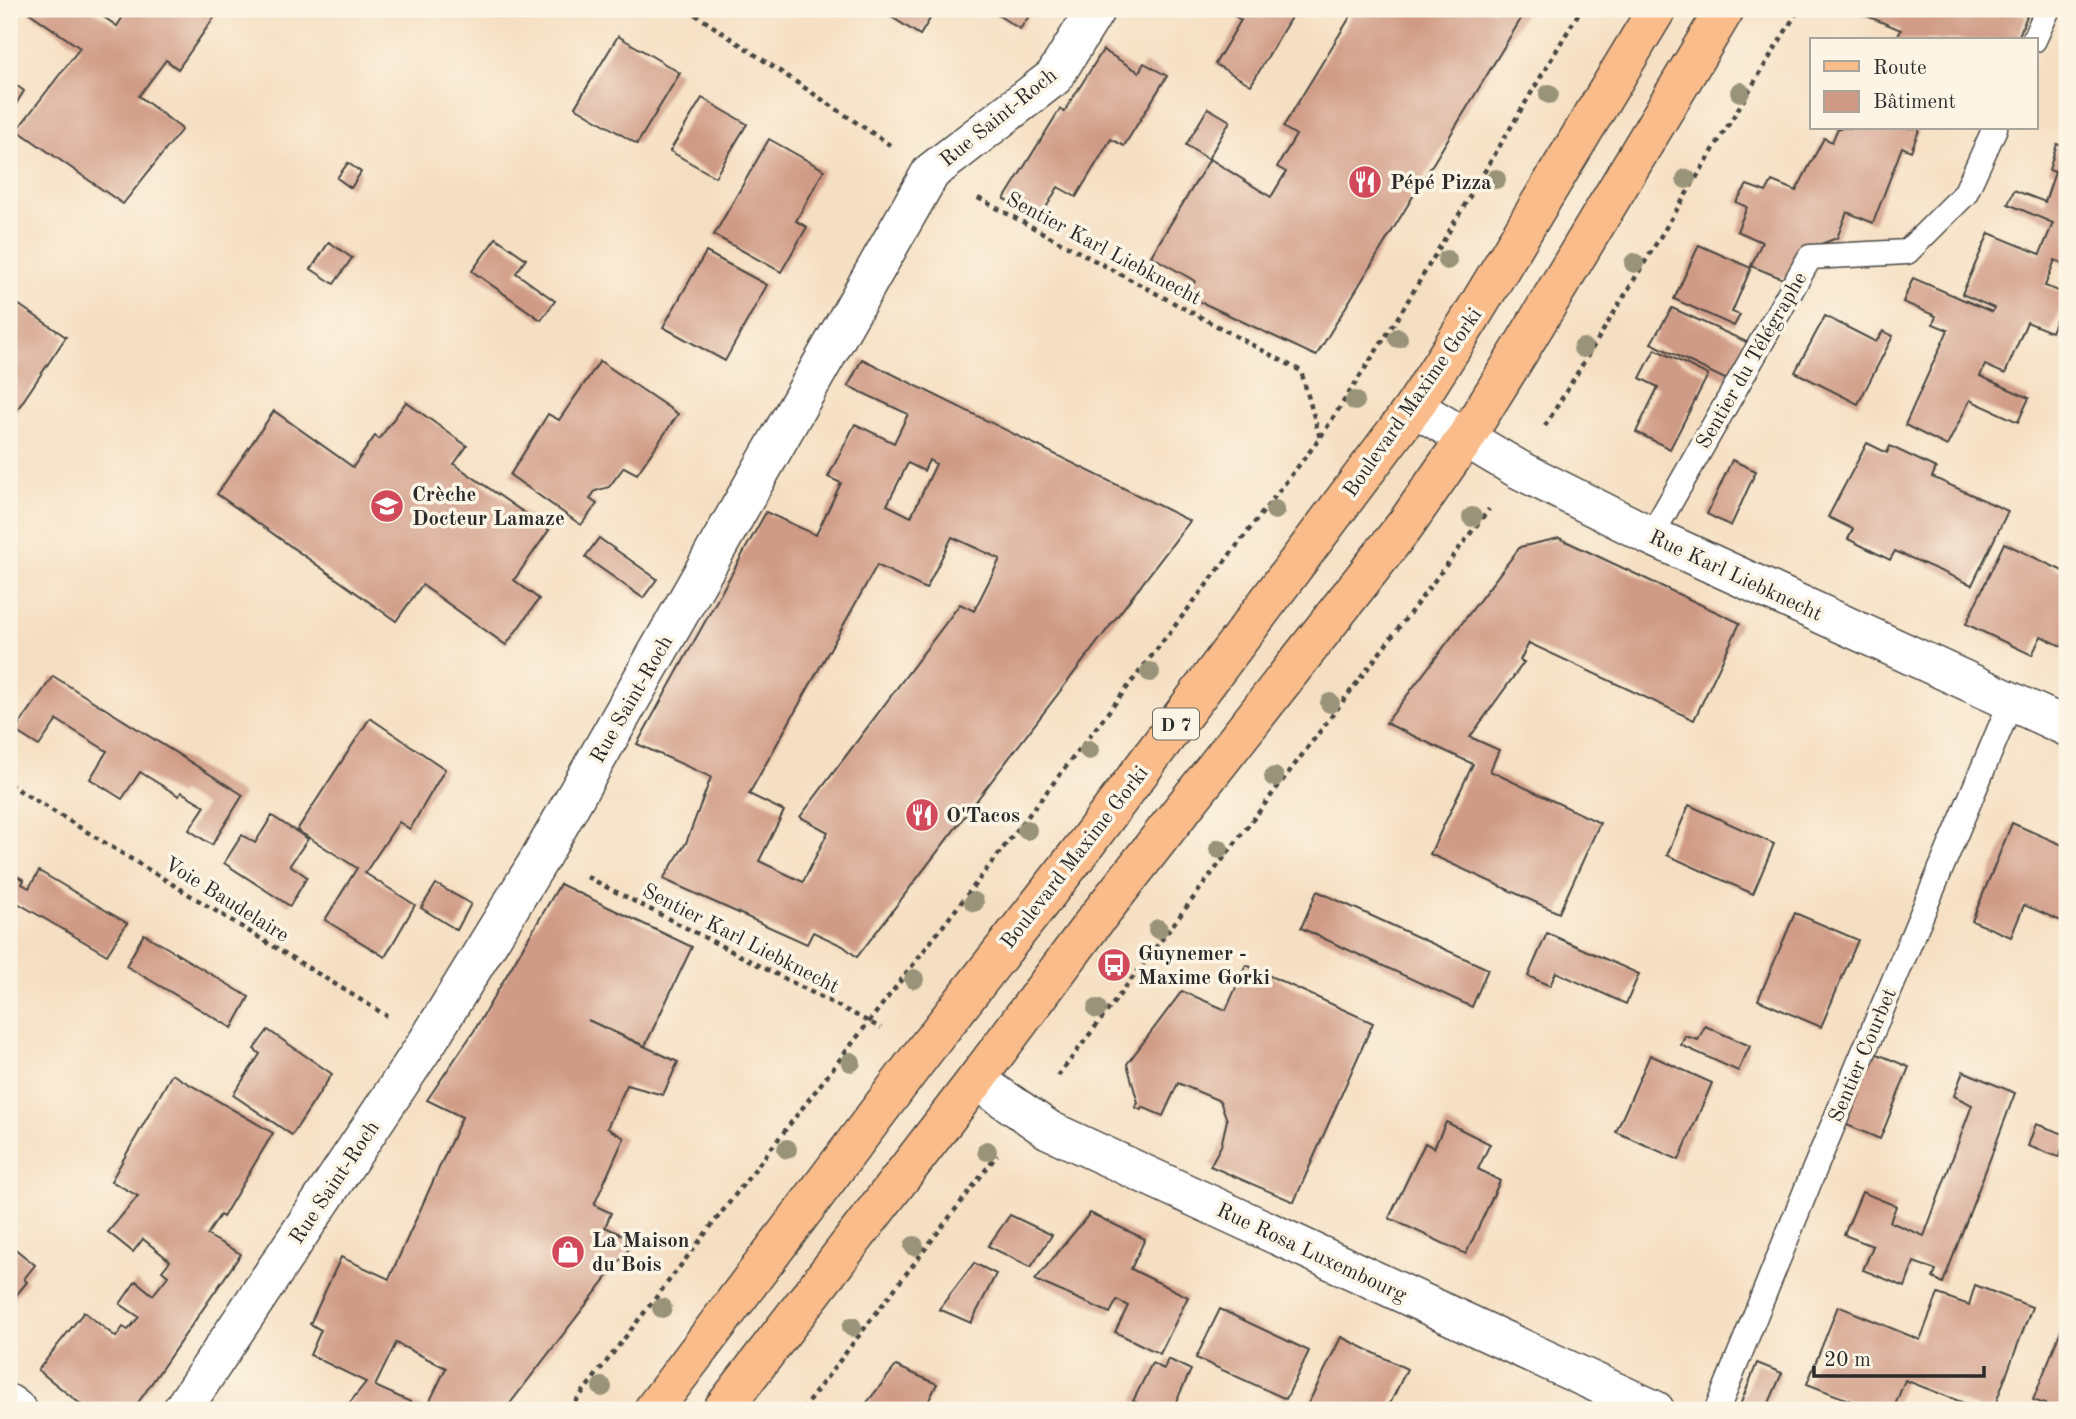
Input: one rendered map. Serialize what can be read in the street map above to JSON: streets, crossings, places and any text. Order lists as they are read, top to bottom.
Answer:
{
  "streets": {
    "main road": ["Boulevard Maxime Gorki", "D 7"],
    "street": ["Rue Saint-Roch", "Rue Karl Liebknecht", "Rue Rosa Luxembourg"],
    "lane": ["Sentier du Télégraphe", "Sentier Courbet"],
    "path": ["Sentier Karl Liebknecht", "Voie Baudelaire"]
  },
  "crossings": [
    ["Rue Saint-Roch", "Sentier Karl Liebknecht"],
    ["Rue Saint-Roch", "Voie Baudelaire"],
    ["Sentier Karl Liebknecht", "Boulevard Maxime Gorki"],
    ["Sentier du Télégraphe", "Rue Karl Liebknecht"],
    ["Boulevard Maxime Gorki", "Rue Karl Liebknecht"],
    ["Rue Karl Liebknecht", "D 7"],
    ["Rue Karl Liebknecht", "Sentier Courbet"],
    ["D 7", "Rue Rosa Luxembourg"]
  ],
  "places": {
    "restaurant": ["Pépé Pizza", "O'Tacos"],
    "school or university": ["Crèche Docteur Lamaze"],
    "bus stop": ["Guynemer - Maxime Gorki"],
    "shop": ["La Maison du Bois"]
  },
  "legend": ["Route", "Bâtiment"],
  "scale_bar": "20 m"
}
